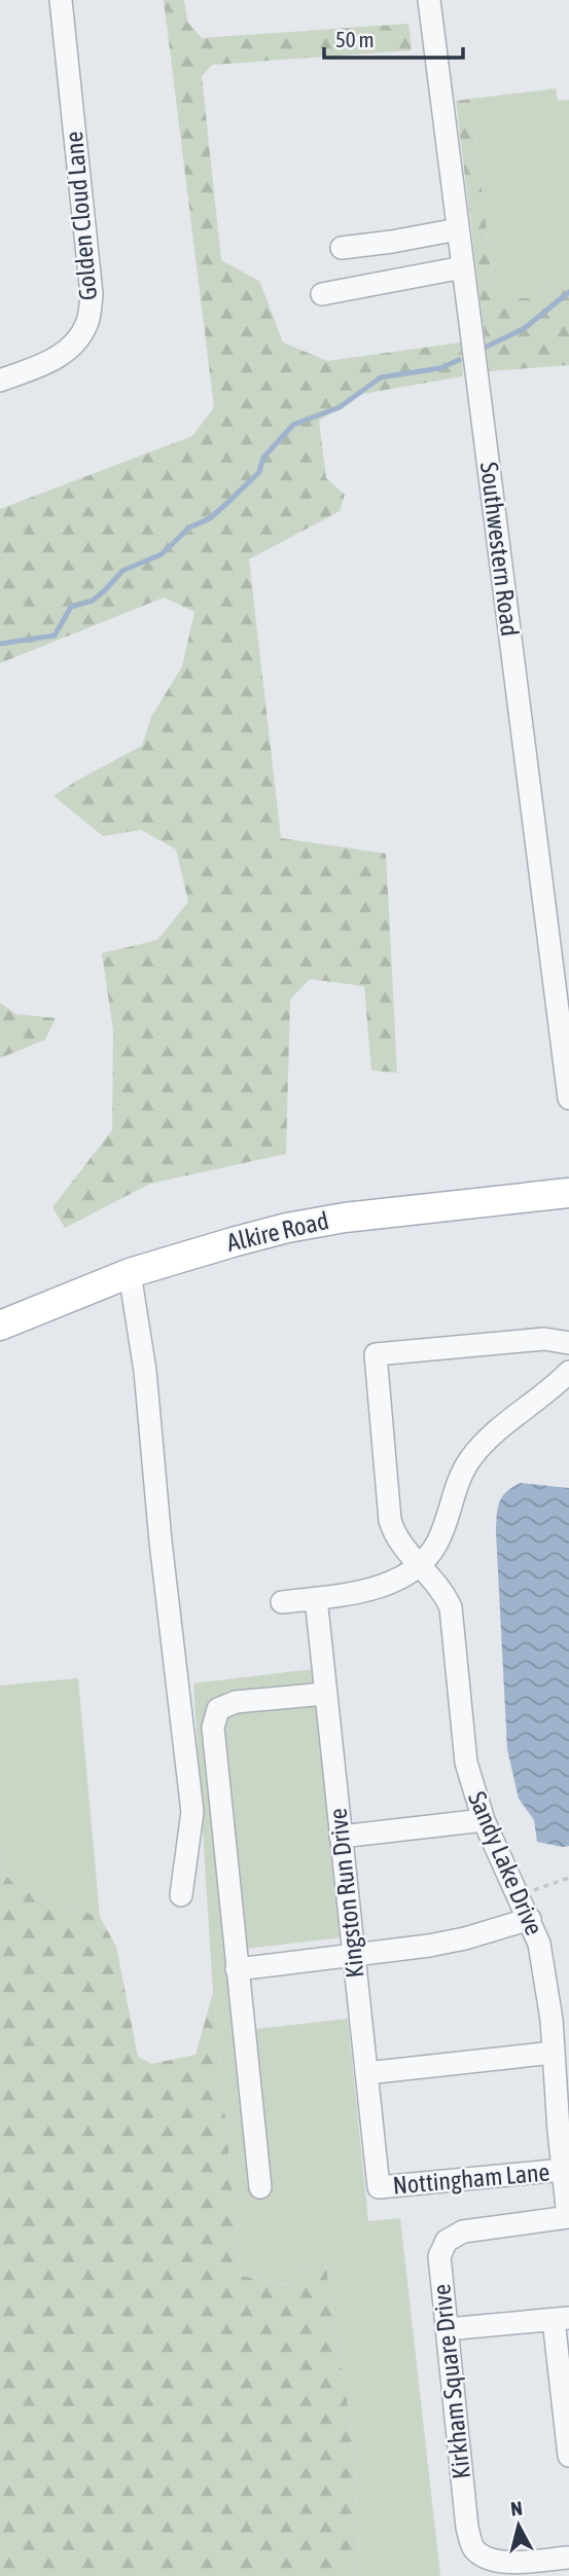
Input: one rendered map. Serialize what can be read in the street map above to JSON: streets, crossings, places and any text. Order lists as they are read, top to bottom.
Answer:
{
  "streets": {
    "main road": ["Alkire Road"],
    "street": [
      "Golden Cloud Lane",
      "Southwestern Road",
      "Sandy Lake Drive",
      "Kingston Run Drive",
      "Nottingham Lane",
      "Kirkham Square Drive"
    ]
  },
  "crossings": [
    ["Sandy Lake Drive", "Nottingham Lane"],
    ["Sandy Lake Drive", "Kirkham Square Drive"],
    ["Kingston Run Drive", "Nottingham Lane"]
  ],
  "scale_bar": "50 m",
  "north": "top"
}
